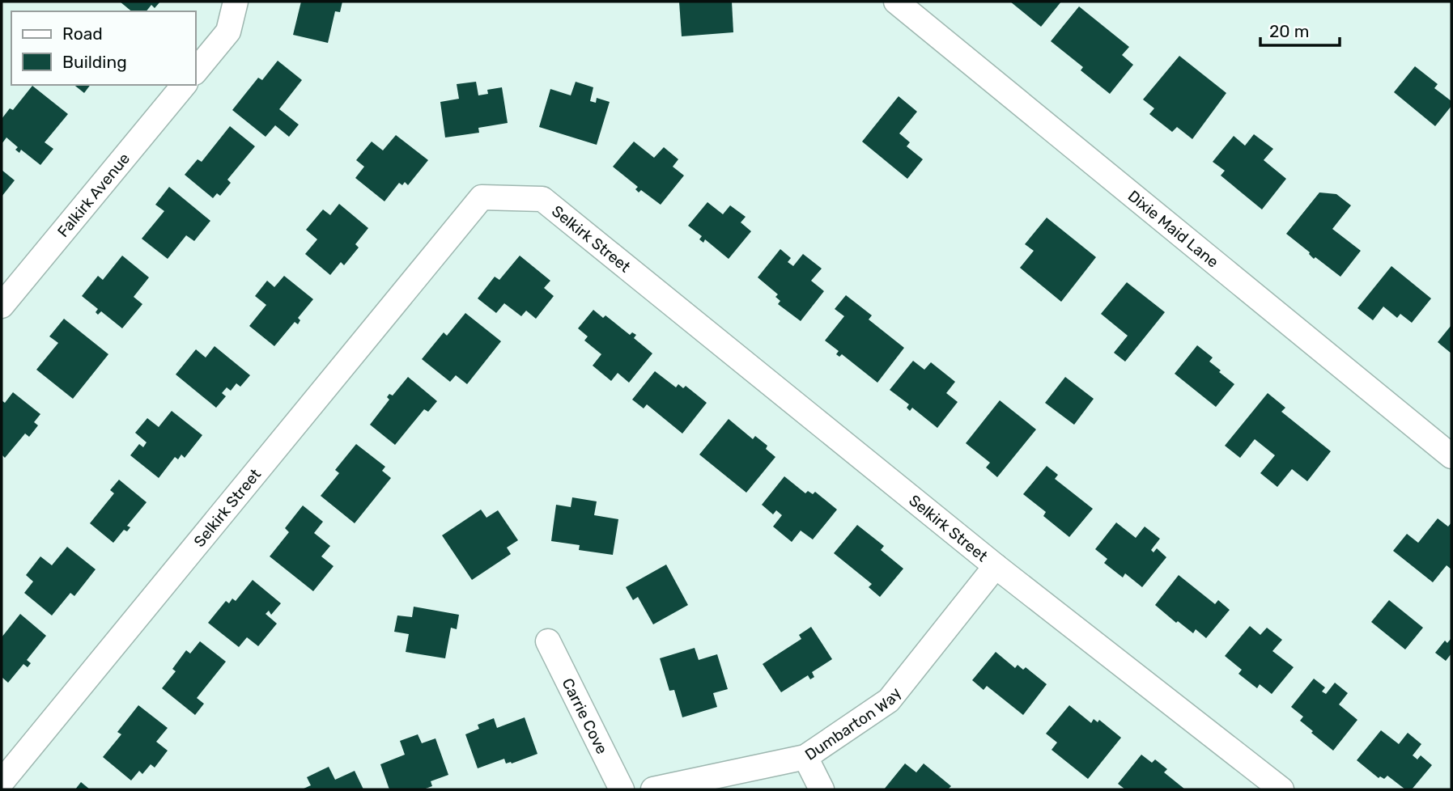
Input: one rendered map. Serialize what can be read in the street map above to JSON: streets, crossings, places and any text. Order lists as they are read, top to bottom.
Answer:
{
  "streets": {
    "street": [
      "Falkirk Avenue",
      "Dixie Maid Lane",
      "Selkirk Street",
      "Carrie Cove",
      "Dumbarton Way"
    ]
  },
  "crossings": [
    ["Selkirk Street", "Dumbarton Way"]
  ],
  "legend": ["Road", "Building"],
  "scale_bar": "20 m"
}
